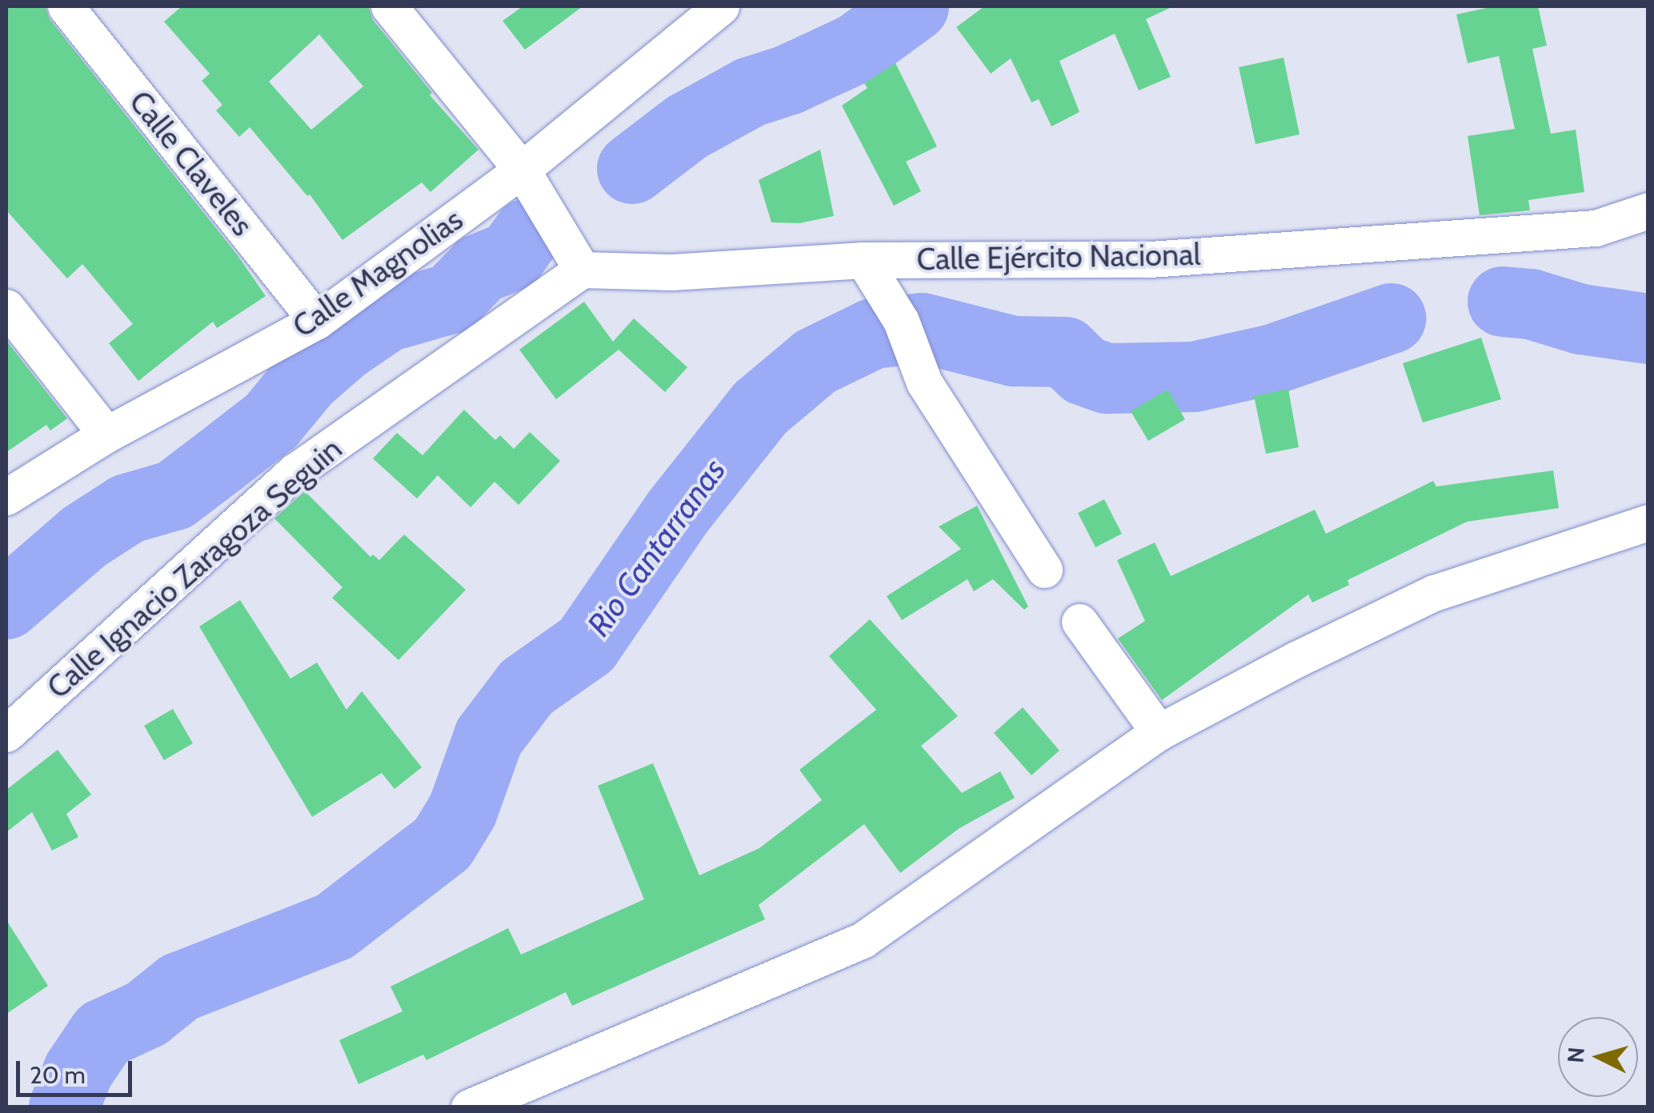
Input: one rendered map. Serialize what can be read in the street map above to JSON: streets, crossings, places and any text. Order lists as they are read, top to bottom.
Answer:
{
  "streets": {
    "street": [
      "Calle Claveles",
      "Calle Ejército Nacional",
      "Calle Magnolias",
      "Calle Ignacio Zaragoza Seguin"
    ]
  },
  "crossings": [
    ["Calle Claveles", "Calle Magnolias"],
    ["Calle Ejército Nacional", "Calle Ignacio Zaragoza Seguin"]
  ],
  "water": ["Rio Cantarranas"],
  "scale_bar": "20 m",
  "north": "left"
}
